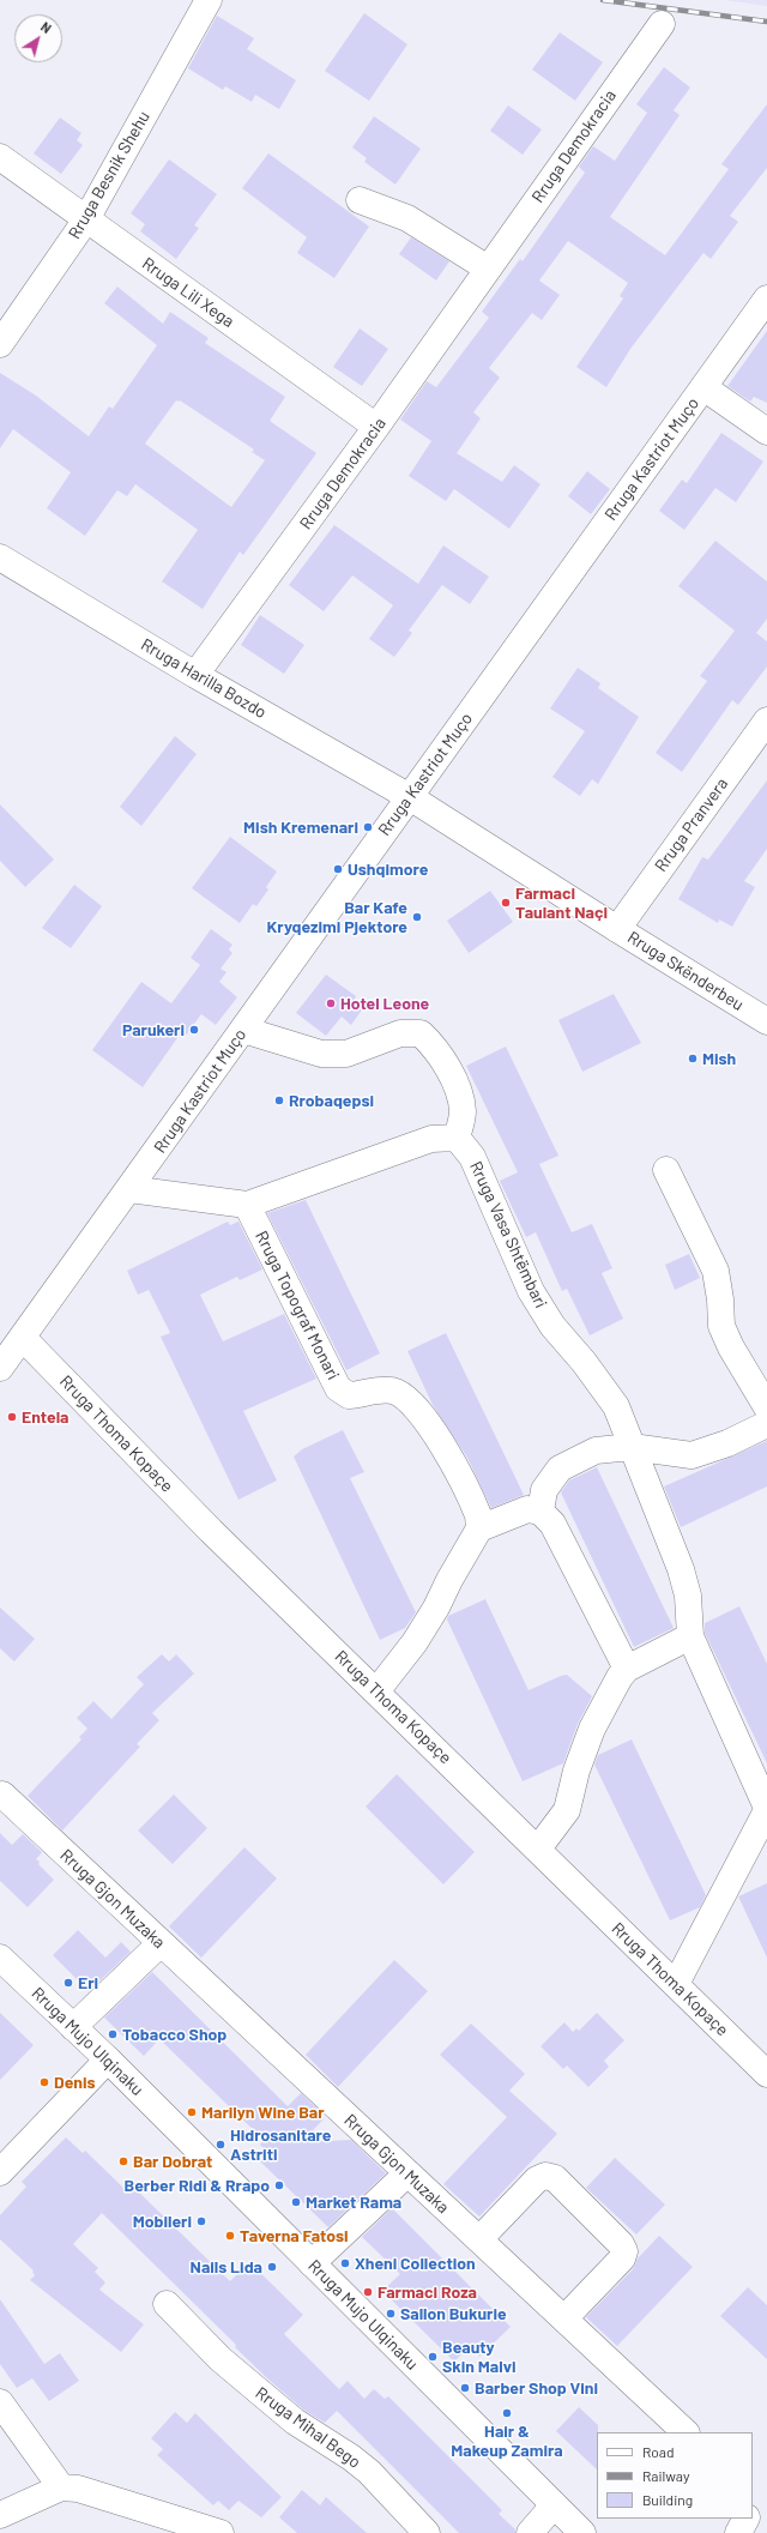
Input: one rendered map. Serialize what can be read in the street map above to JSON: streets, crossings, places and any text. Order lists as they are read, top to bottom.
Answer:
{
  "streets": {
    "street": [
      "Rruga Demokracia",
      "Rruga Besnik Shehu",
      "Rruga Lili Xega",
      "Rruga Kastriot Muço",
      "Rruga Harilla Bozdo",
      "Rruga Pranvera",
      "Rruga Skënderbeu",
      "Rruga Vasa Shtëmbari",
      "Rruga Topograf Monari",
      "Rruga Thoma Kopaçe",
      "Rruga Gjon Muzaka",
      "Rruga Mujo Ulqinaku",
      "Rruga Mihal Bego"
    ]
  },
  "crossings": [
    ["Rruga Demokracia", "Rruga Lili Xega"],
    ["Rruga Demokracia", "Rruga Harilla Bozdo"],
    ["Rruga Besnik Shehu", "Rruga Lili Xega"],
    ["Rruga Kastriot Muço", "Rruga Harilla Bozdo"],
    ["Rruga Kastriot Muço", "Rruga Skënderbeu"],
    ["Rruga Kastriot Muço", "Rruga Thoma Kopaçe"],
    ["Rruga Harilla Bozdo", "Rruga Skënderbeu"],
    ["Rruga Pranvera", "Rruga Skënderbeu"],
    ["Rruga Vasa Shtëmbari", "Rruga Thoma Kopaçe"]
  ],
  "places": [
    "Mish Kremenari",
    "Ushqimore",
    "Farmaci Taulant Naçi",
    "Bar Kafe Kryqezimi Pjektore",
    "Hotel Leone",
    "Parukeri",
    "Mish",
    "Rrobaqepsi",
    "Entela",
    "Eri",
    "Tobacco Shop",
    "Denis",
    "Marilyn Wine Bar",
    "Hidrosanitare Astriti",
    "Bar Dobrat",
    "Berber Ridi & Rrapo",
    "Market Rama",
    "Mobileri",
    "Taverna Fatosi",
    "Xheni Collection",
    "Nails Lida",
    "Farmaci Roza",
    "Sallon Bukurie",
    "Beauty Skin Malvi",
    "Barber Shop Vini",
    "Hair & Makeup Zamira"
  ],
  "legend": ["Road", "Railway", "Building"],
  "north": "top right"
}
